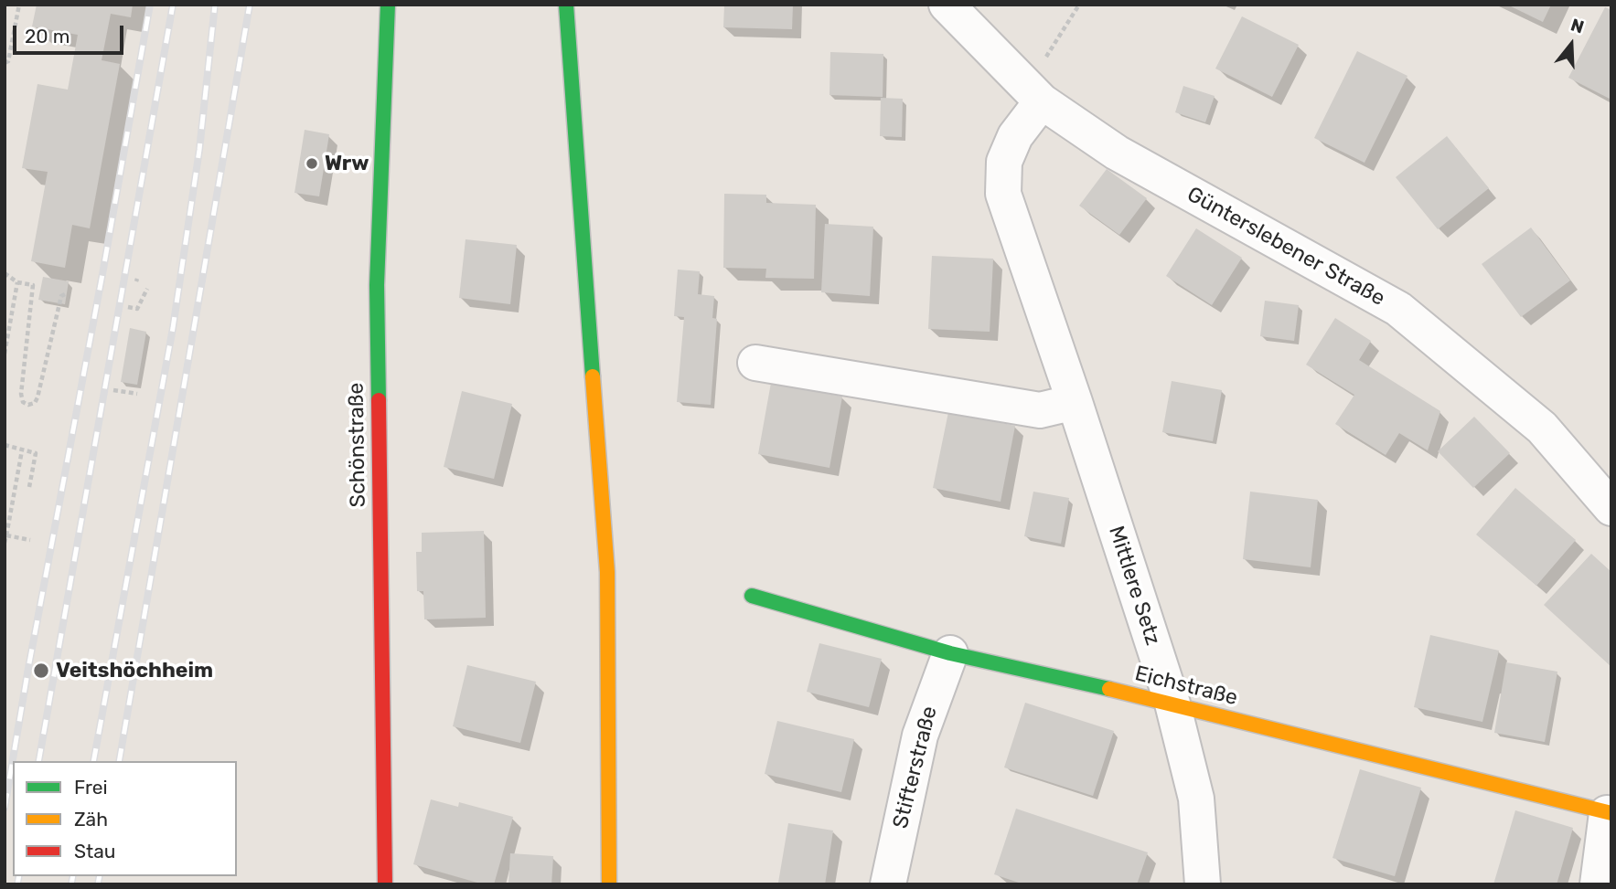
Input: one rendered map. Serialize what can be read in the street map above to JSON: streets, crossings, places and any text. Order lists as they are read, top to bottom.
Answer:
{
  "streets": {
    "street": [
      "Günterslebener Straße",
      "Schönstraße",
      "Mittlere Setz",
      "Eichstraße",
      "Stifterstraße"
    ]
  },
  "crossings": [
    ["Günterslebener Straße", "Mittlere Setz"],
    ["Mittlere Setz", "Eichstraße"],
    ["Eichstraße", "Stifterstraße"]
  ],
  "places": ["Wrw", "Veitshöchheim"],
  "legend": ["Frei", "Zäh", "Stau"],
  "scale_bar": "20 m",
  "north": "top"
}
